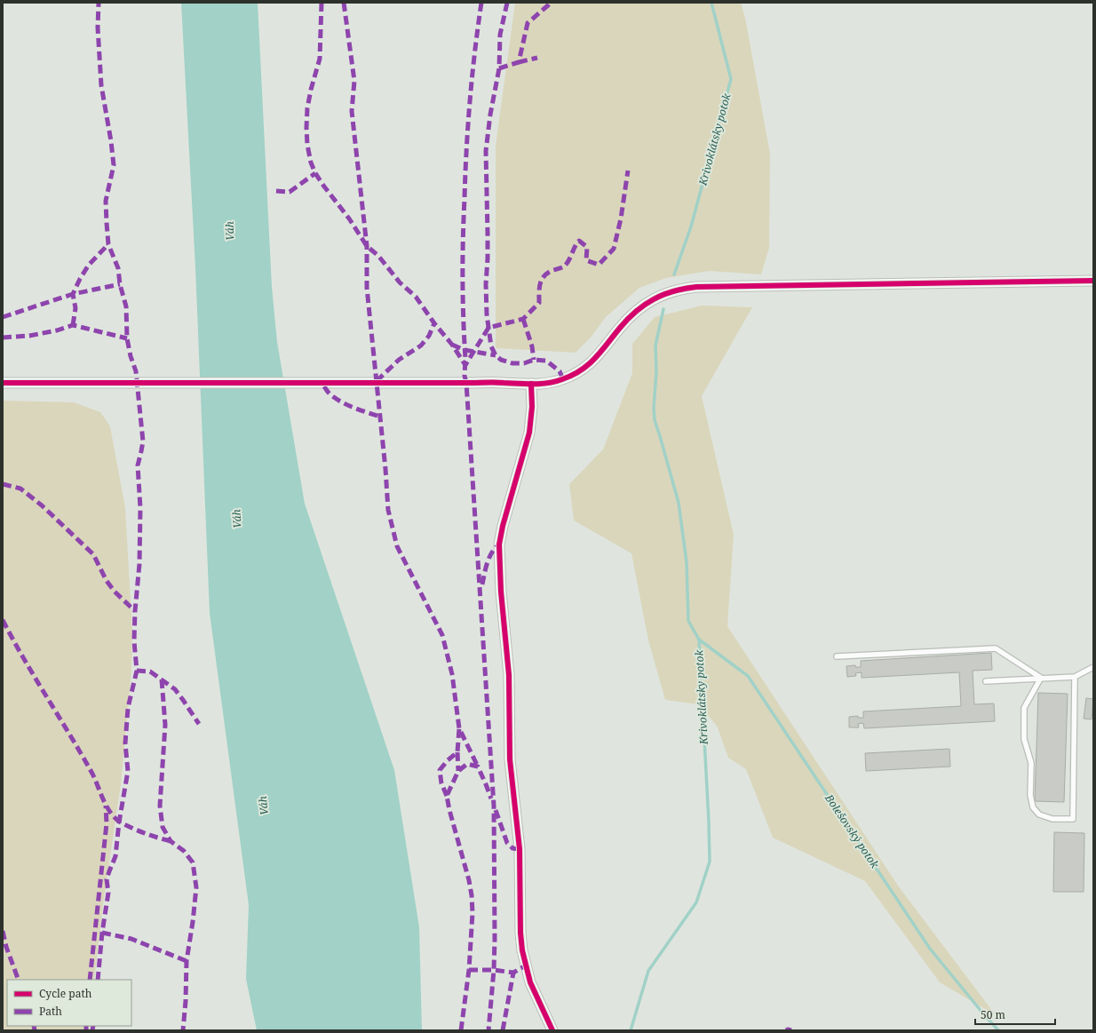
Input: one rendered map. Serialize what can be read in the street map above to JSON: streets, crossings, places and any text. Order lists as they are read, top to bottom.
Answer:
{
  "water": ["Krivoklátsky potok", "Váh", "Bolešovský potok"],
  "legend": ["Cycle path", "Path"],
  "scale_bar": "50 m"
}
